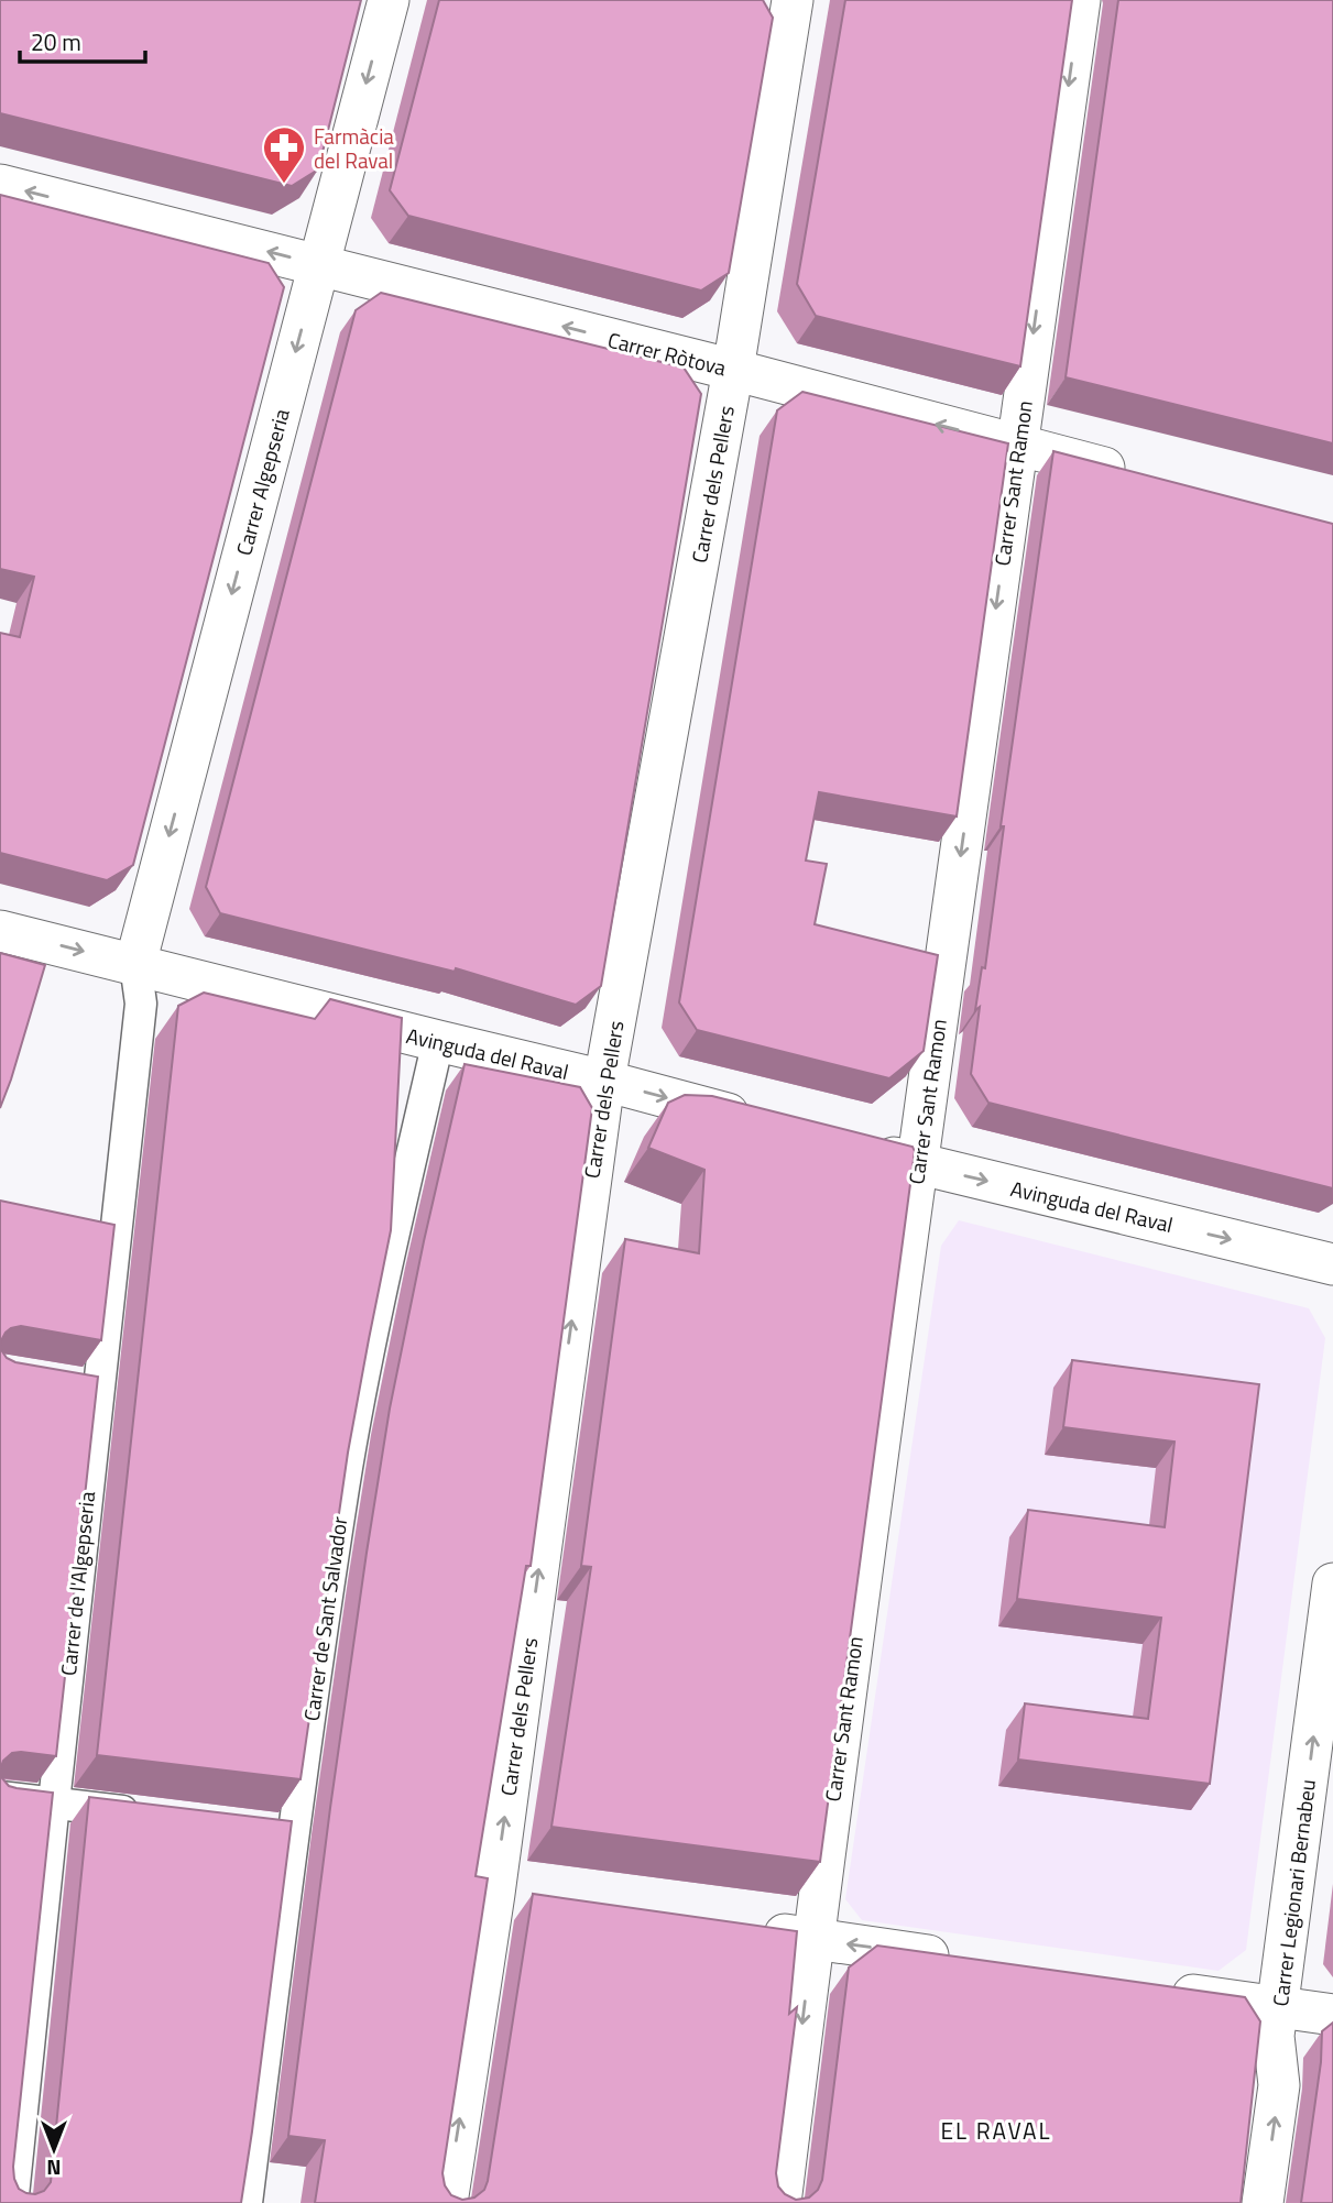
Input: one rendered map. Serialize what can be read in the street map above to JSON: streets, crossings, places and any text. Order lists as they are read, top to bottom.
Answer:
{
  "streets": {
    "street": [
      "Carrer Ròtova",
      "Carrer Algepseria",
      "Carrer Sant Ramon",
      "Carrer dels Pellers",
      "Avinguda del Raval",
      "Carrer de l'Algepseria",
      "Carrer de Sant Salvador",
      "Carrer Legionari Bernabeu"
    ]
  },
  "crossings": [
    ["Carrer Ròtova", "Carrer Algepseria"],
    ["Carrer Ròtova", "Carrer Sant Ramon"],
    ["Carrer Ròtova", "Carrer dels Pellers"],
    ["Carrer Algepseria", "Avinguda del Raval"],
    ["Carrer Algepseria", "Carrer de l'Algepseria"],
    ["Carrer Sant Ramon", "Avinguda del Raval"],
    ["Carrer dels Pellers", "Avinguda del Raval"],
    ["Avinguda del Raval", "Carrer de l'Algepseria"],
    ["Avinguda del Raval", "Carrer de Sant Salvador"]
  ],
  "one_way": [
    "Carrer Ròtova",
    "Carrer Algepseria",
    "Carrer Sant Ramon",
    "Carrer dels Pellers",
    "Avinguda del Raval",
    "Carrer Legionari Bernabeu"
  ],
  "districts": ["EL RAVAL"],
  "places": {
    "pharmacy": ["Farmàcia del Raval"]
  },
  "scale_bar": "20 m",
  "north": "bottom"
}
